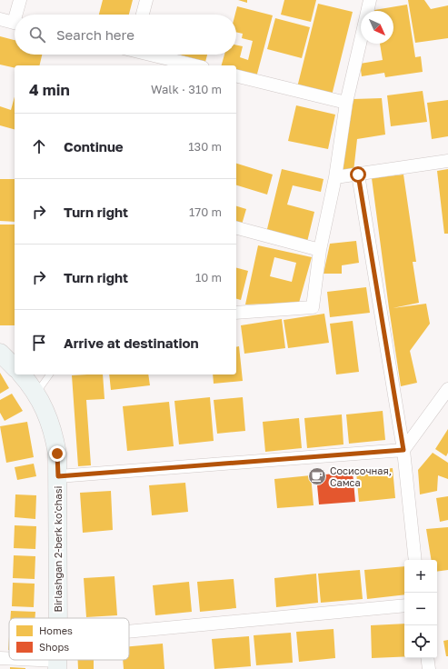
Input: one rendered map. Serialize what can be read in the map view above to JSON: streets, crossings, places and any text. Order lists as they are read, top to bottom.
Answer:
{
  "streets": {
    "street": ["Birlashgan 2-berk ko'chasi"]
  },
  "places": {
    "cafe": ["Сосисочная, Самса"]
  },
  "legend": ["Homes", "Shops"],
  "north": "bottom right",
  "page": {
    "search": "Search here",
    "heading": ["4 min", "Walk · 310 m"],
    "list": [
      ["Continue", "130 m"],
      ["Turn right", "170 m"],
      ["Turn right", "10 m"],
      "Arrive at destination"
    ],
    "map_buttons": ["+", "−"]
  }
}
